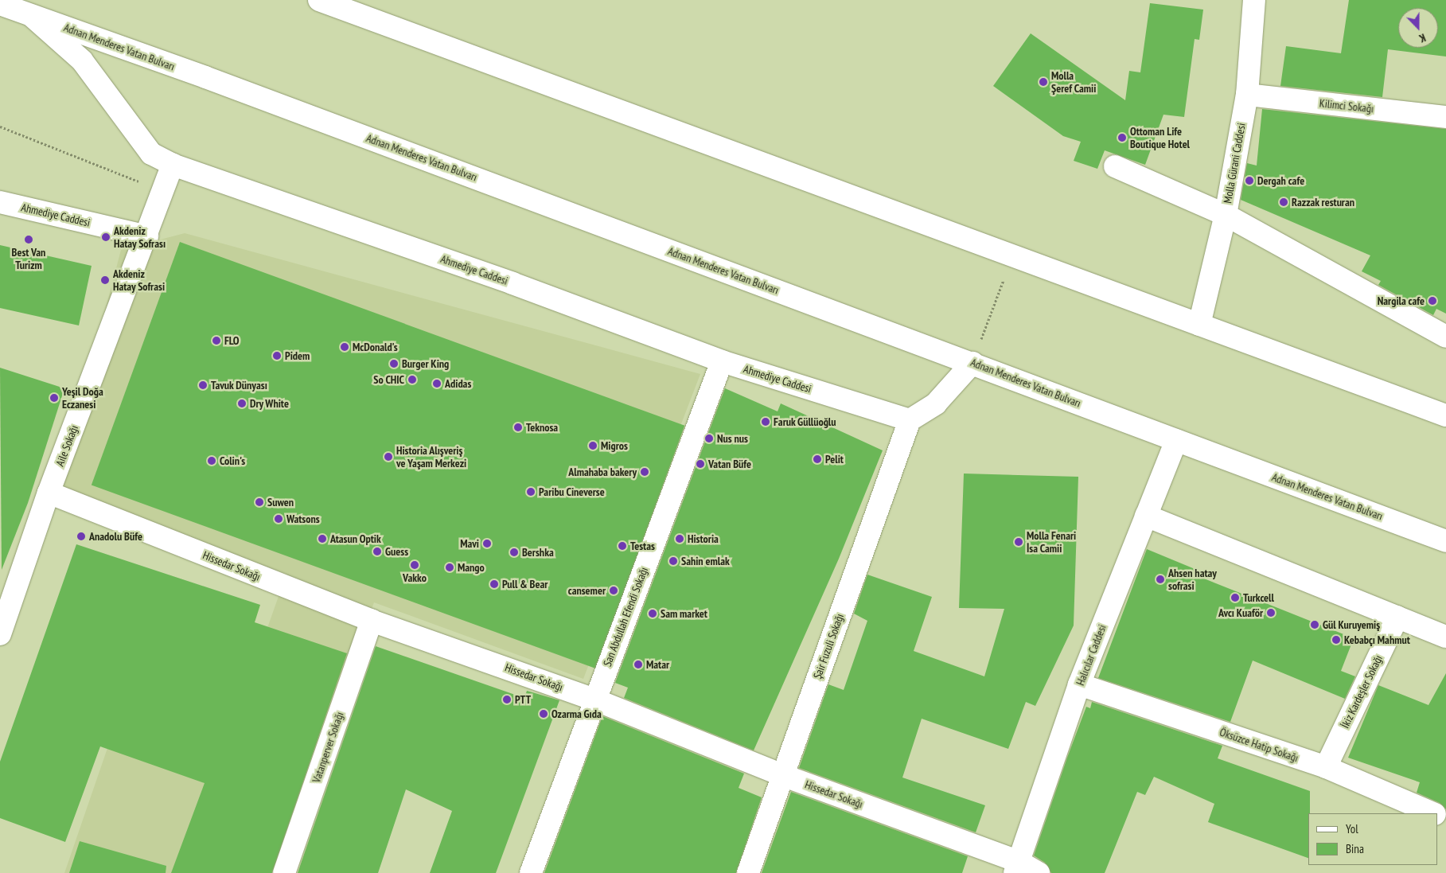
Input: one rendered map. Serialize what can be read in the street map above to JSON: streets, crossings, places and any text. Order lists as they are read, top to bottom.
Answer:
{
  "streets": {
    "street": [
      "Adnan Menderes Vatan Bulvarı",
      "Kilimci Sokağı",
      "Molla Gürani Caddesi",
      "Ahmediye Caddesi",
      "Aile Sokağı",
      "Hissedar Sokağı",
      "San Abdullah Efendi Sokağı",
      "Şair Fuzuli Sokağı",
      "Halıcılar Caddesi",
      "İkiz Kardeşler Sokağı",
      "Öksüzce Hatip Sokağı",
      "Vatanperver Sokağı"
    ]
  },
  "crossings": [
    ["Adnan Menderes Vatan Bulvarı", "Ahmediye Caddesi"],
    ["Adnan Menderes Vatan Bulvarı", "Halıcılar Caddesi"],
    ["Kilimci Sokağı", "Molla Gürani Caddesi"],
    ["Ahmediye Caddesi", "Aile Sokağı"],
    ["Ahmediye Caddesi", "San Abdullah Efendi Sokağı"],
    ["Ahmediye Caddesi", "Şair Fuzuli Sokağı"],
    ["Aile Sokağı", "Hissedar Sokağı"],
    ["Hissedar Sokağı", "San Abdullah Efendi Sokağı"],
    ["Hissedar Sokağı", "Şair Fuzuli Sokağı"],
    ["Hissedar Sokağı", "Halıcılar Caddesi"],
    ["Hissedar Sokağı", "Vatanperver Sokağı"],
    ["Halıcılar Caddesi", "Öksüzce Hatip Sokağı"],
    ["İkiz Kardeşler Sokağı", "Öksüzce Hatip Sokağı"]
  ],
  "places": [
    "Molla Şeref Camii",
    "Ottoman Life Boutique Hotel",
    "Dergah cafe",
    "Razzak resturan",
    "Akdeniz Hatay Sofrası",
    "Best Van Turizm",
    "Akdeniz Hatay Sofrasi",
    "Nargila cafe",
    "FLO",
    "McDonald's",
    "Pidem",
    "Burger King",
    "So CHIC",
    "Adidas",
    "Tavuk Dünyası",
    "Yeşil Doğa Eczanesi",
    "Dry White",
    "Faruk Güllüoğlu",
    "Teknosa",
    "Nus nus",
    "Migros",
    "Historia Alışveriş ve Yaşam Merkezi",
    "Pelit",
    "Colin's",
    "Vatan Büfe",
    "Almahaba bakery",
    "Paribu Cineverse",
    "Suwen",
    "Watsons",
    "Anadolu Büfe",
    "Atasun Optik",
    "Historia",
    "Molla Fenari İsa Camii",
    "Mavi",
    "Testas",
    "Guess",
    "Bershka",
    "Sahin emlak",
    "Vakko",
    "Mango",
    "Ahsen hatay sofrasi",
    "Pull & Bear",
    "cansemer",
    "Turkcell",
    "Avcı Kuaför",
    "Sam market",
    "Gül Kuruyemiş",
    "Kebabçı Mahmut",
    "Matar",
    "PTT",
    "Ozarma Gıda"
  ],
  "legend": ["Yol", "Bina"],
  "north": "bottom"
}
